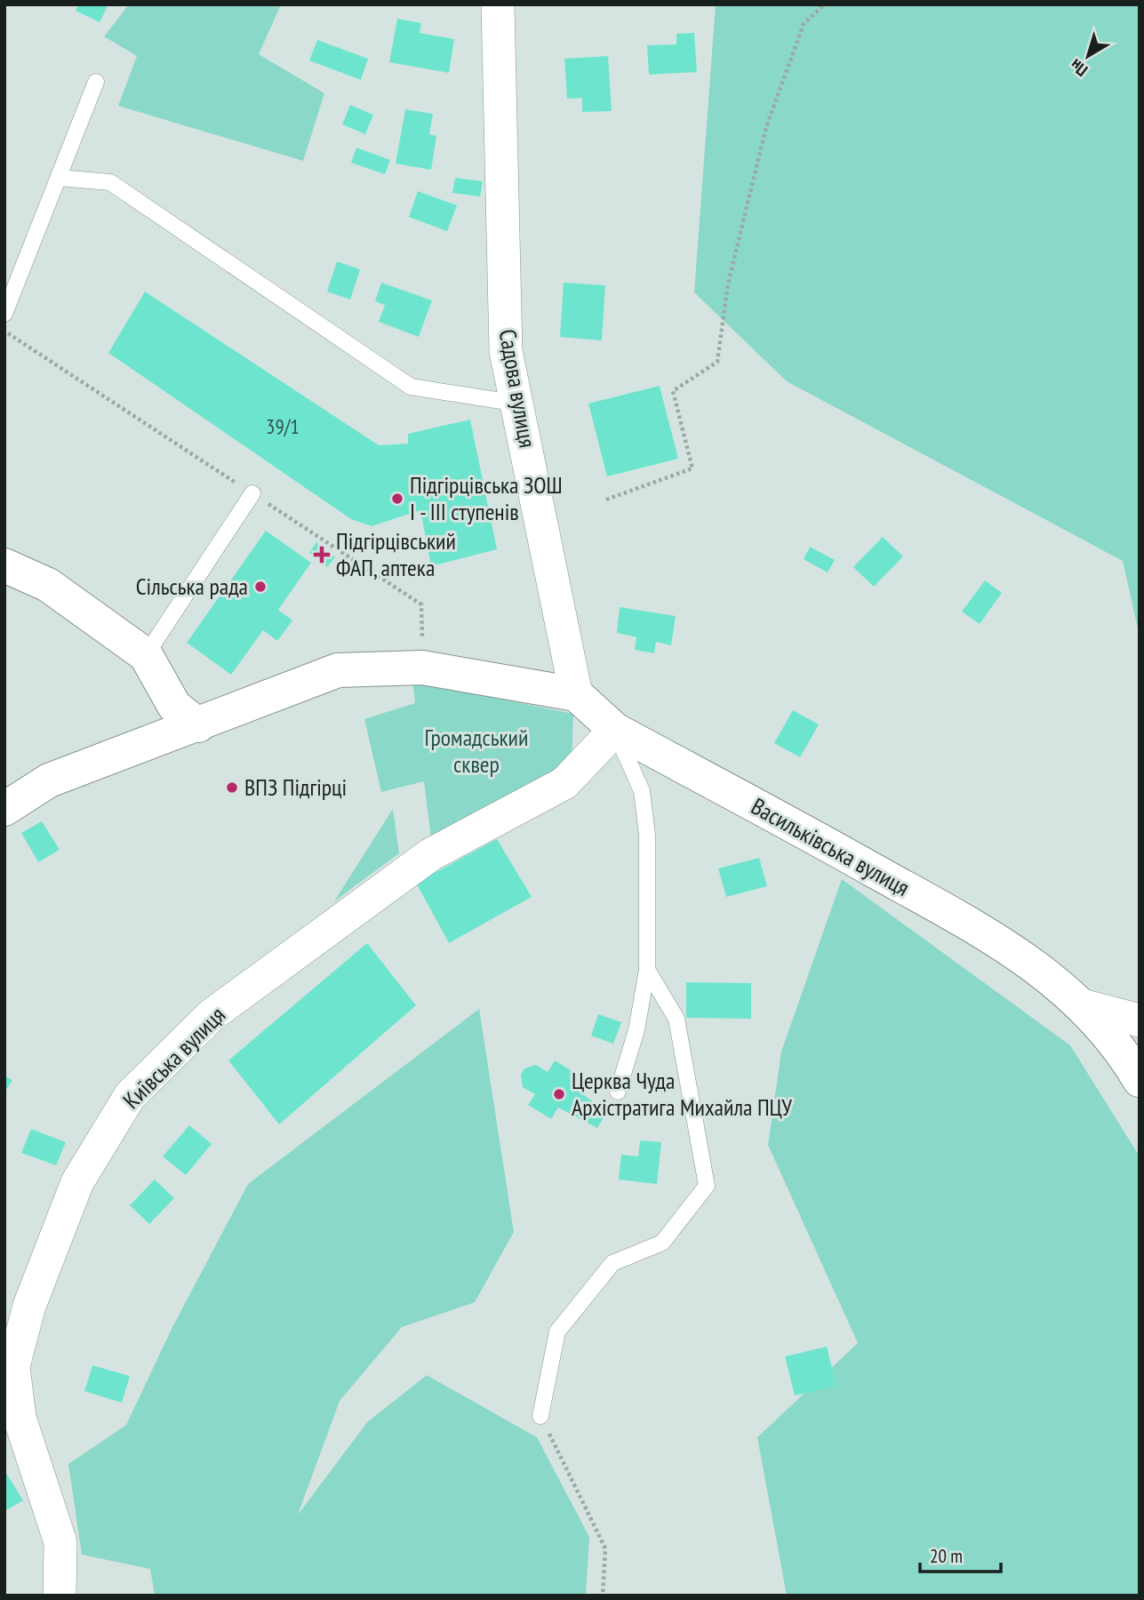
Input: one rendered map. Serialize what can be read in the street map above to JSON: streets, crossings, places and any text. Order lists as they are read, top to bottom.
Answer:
{
  "streets": {
    "street": ["Садова вулиця", "Васильківська вулиця", "Київська вулиця"]
  },
  "crossings": [
    ["Садова вулиця", "Васильківська вулиця"],
    ["Васильківська вулиця", "Київська вулиця"]
  ],
  "parks": ["Громадський сквер"],
  "places": {
    "other": [
      "Підгірцівська ЗОШ І - ІІІ ступенів",
      "Сільська рада",
      "ВПЗ Підгірці",
      "Церква Чуда Архістратига Михайла ПЦУ"
    ],
    "health": ["Підгірцівський ФАП, аптека"]
  },
  "house_numbers": ["39/1"],
  "scale_bar": "20 m",
  "north": "bottom left"
}
